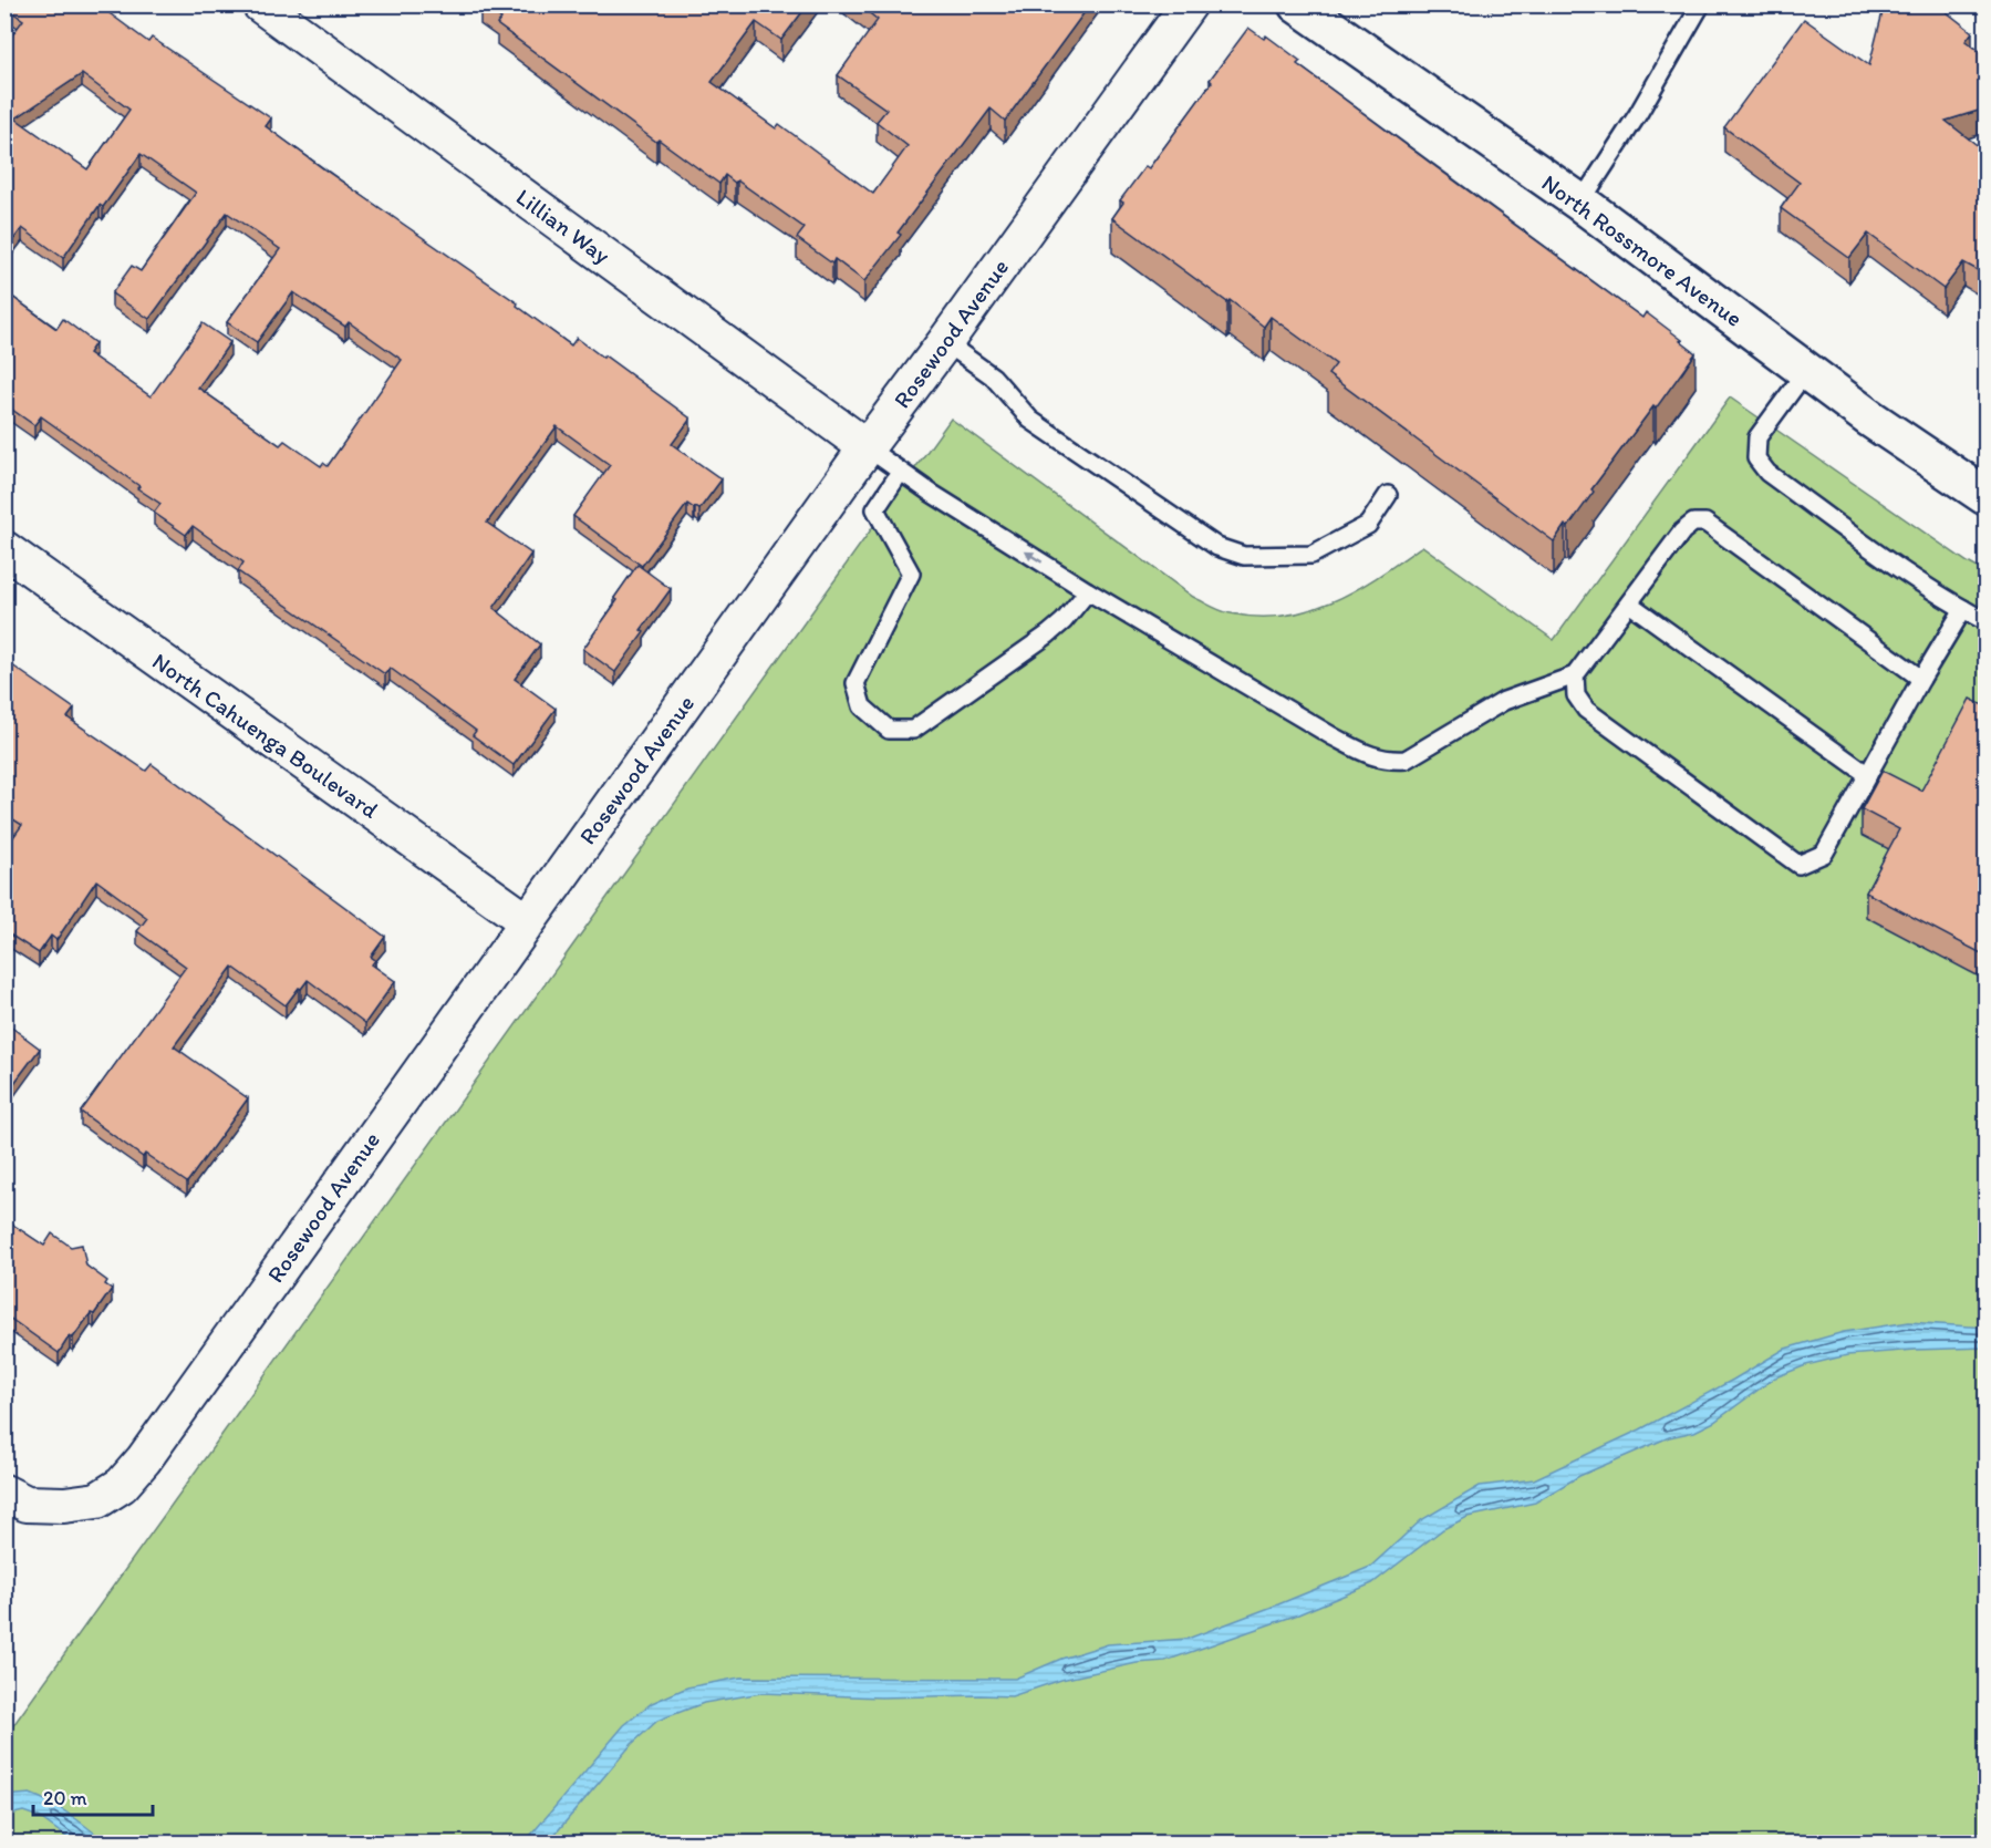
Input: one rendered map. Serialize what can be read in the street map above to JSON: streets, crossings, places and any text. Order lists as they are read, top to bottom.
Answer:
{
  "streets": {
    "main road": ["North Rossmore Avenue"],
    "street": ["Lillian Way", "Rosewood Avenue", "North Cahuenga Boulevard"]
  },
  "crossings": [
    ["Lillian Way", "Rosewood Avenue"],
    ["Rosewood Avenue", "North Cahuenga Boulevard"]
  ],
  "scale_bar": "20 m"
}
